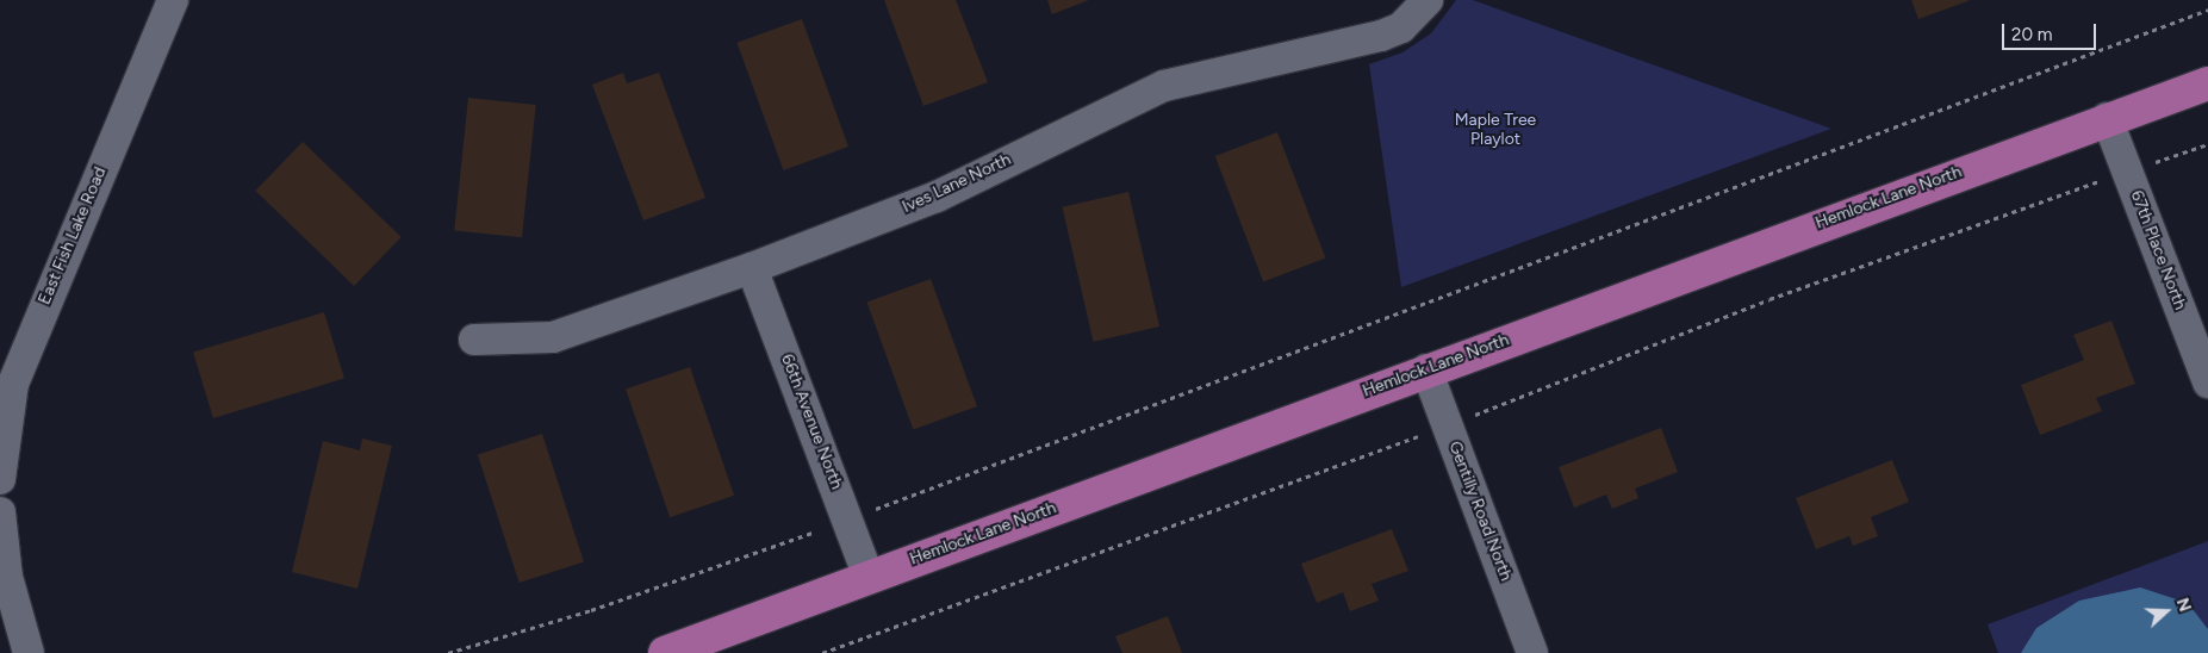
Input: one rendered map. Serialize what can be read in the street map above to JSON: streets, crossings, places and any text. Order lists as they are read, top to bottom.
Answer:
{
  "streets": {
    "main road": ["Hemlock Lane North"],
    "street": [
      "Ives Lane North",
      "East Fish Lake Road",
      "67th Place North",
      "66th Avenue North",
      "Gentilly Road North"
    ]
  },
  "crossings": [
    ["Ives Lane North", "66th Avenue North"],
    ["Hemlock Lane North", "67th Place North"],
    ["Hemlock Lane North", "66th Avenue North"],
    ["Hemlock Lane North", "Gentilly Road North"]
  ],
  "parks": ["Maple Tree Playlot"],
  "scale_bar": "20 m",
  "north": "right"
}
